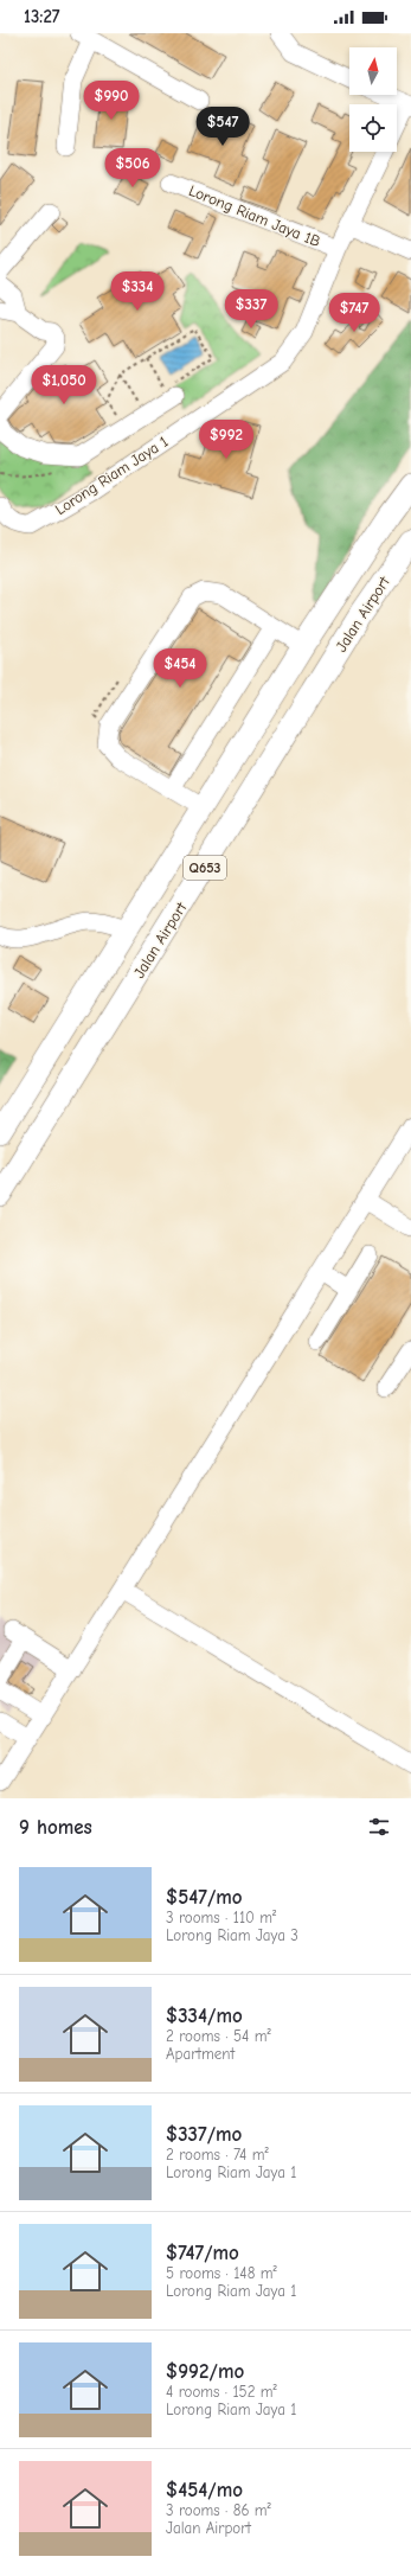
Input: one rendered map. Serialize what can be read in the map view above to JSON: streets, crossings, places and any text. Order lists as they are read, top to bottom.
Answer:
{
  "streets": {
    "main road": ["Jalan Airport", "Q653"],
    "street": ["Lorong Riam Jaya 1B", "Lorong Riam Jaya 1"]
  },
  "crossings": [
    ["Lorong Riam Jaya 1B", "Lorong Riam Jaya 1"]
  ],
  "north": "top",
  "page": {
    "status": "13:27",
    "price": [
      "$990",
      "$547",
      "$506",
      "$334",
      "$337",
      "$747",
      "$1,050",
      "$992",
      "$454"
    ],
    "heading": "9 homes",
    "list": [
      {
        "name": "$547/mo",
        "note": "3 rooms · 110 m² · Lorong Riam Jaya 3"
      },
      {
        "name": "$334/mo",
        "note": "2 rooms · 54 m² · Apartment"
      },
      {
        "name": "$337/mo",
        "note": "2 rooms · 74 m² · Lorong Riam Jaya 1"
      },
      {
        "name": "$747/mo",
        "note": "5 rooms · 148 m² · Lorong Riam Jaya 1"
      },
      {
        "name": "$992/mo",
        "note": "4 rooms · 152 m² · Lorong Riam Jaya 1"
      },
      {
        "name": "$454/mo",
        "note": "3 rooms · 86 m² · Jalan Airport"
      }
    ]
  }
}
